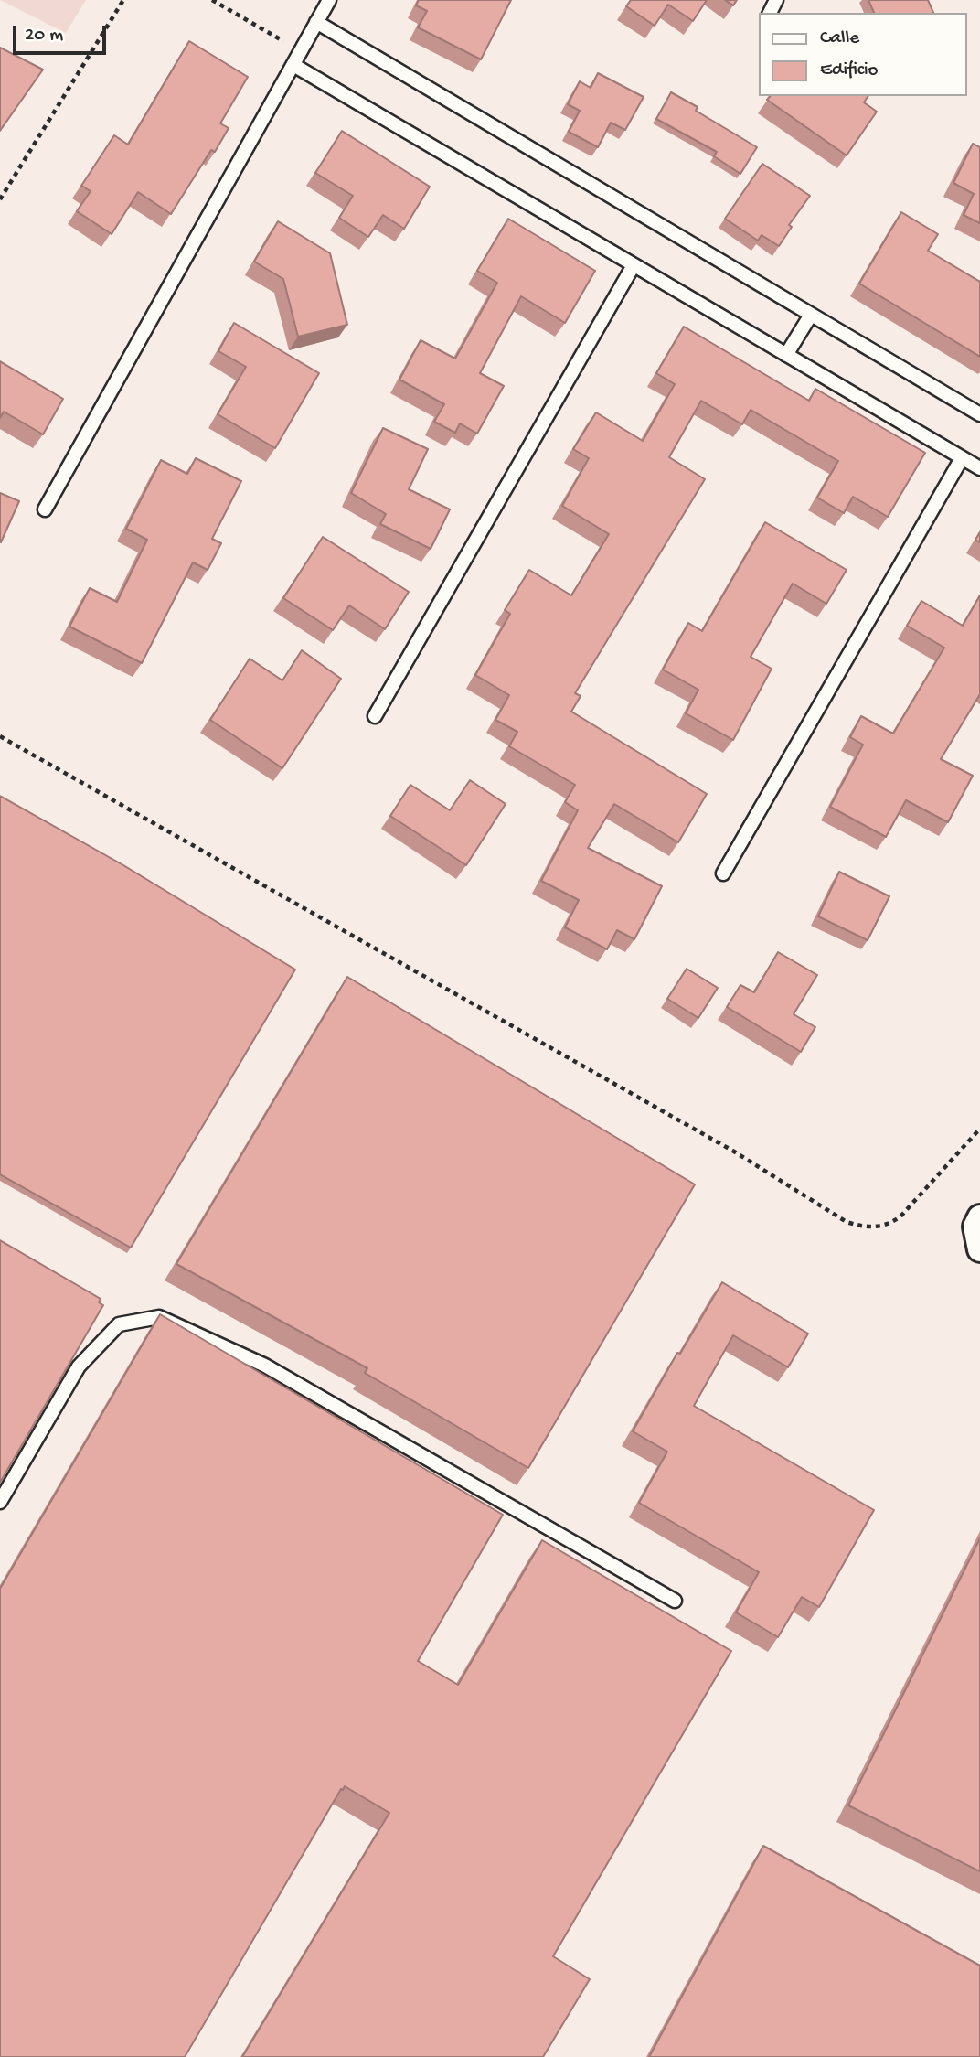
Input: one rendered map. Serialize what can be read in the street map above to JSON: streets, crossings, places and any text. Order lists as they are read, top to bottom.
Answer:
{
  "legend": ["Calle", "Edificio"],
  "scale_bar": "20 m"
}
